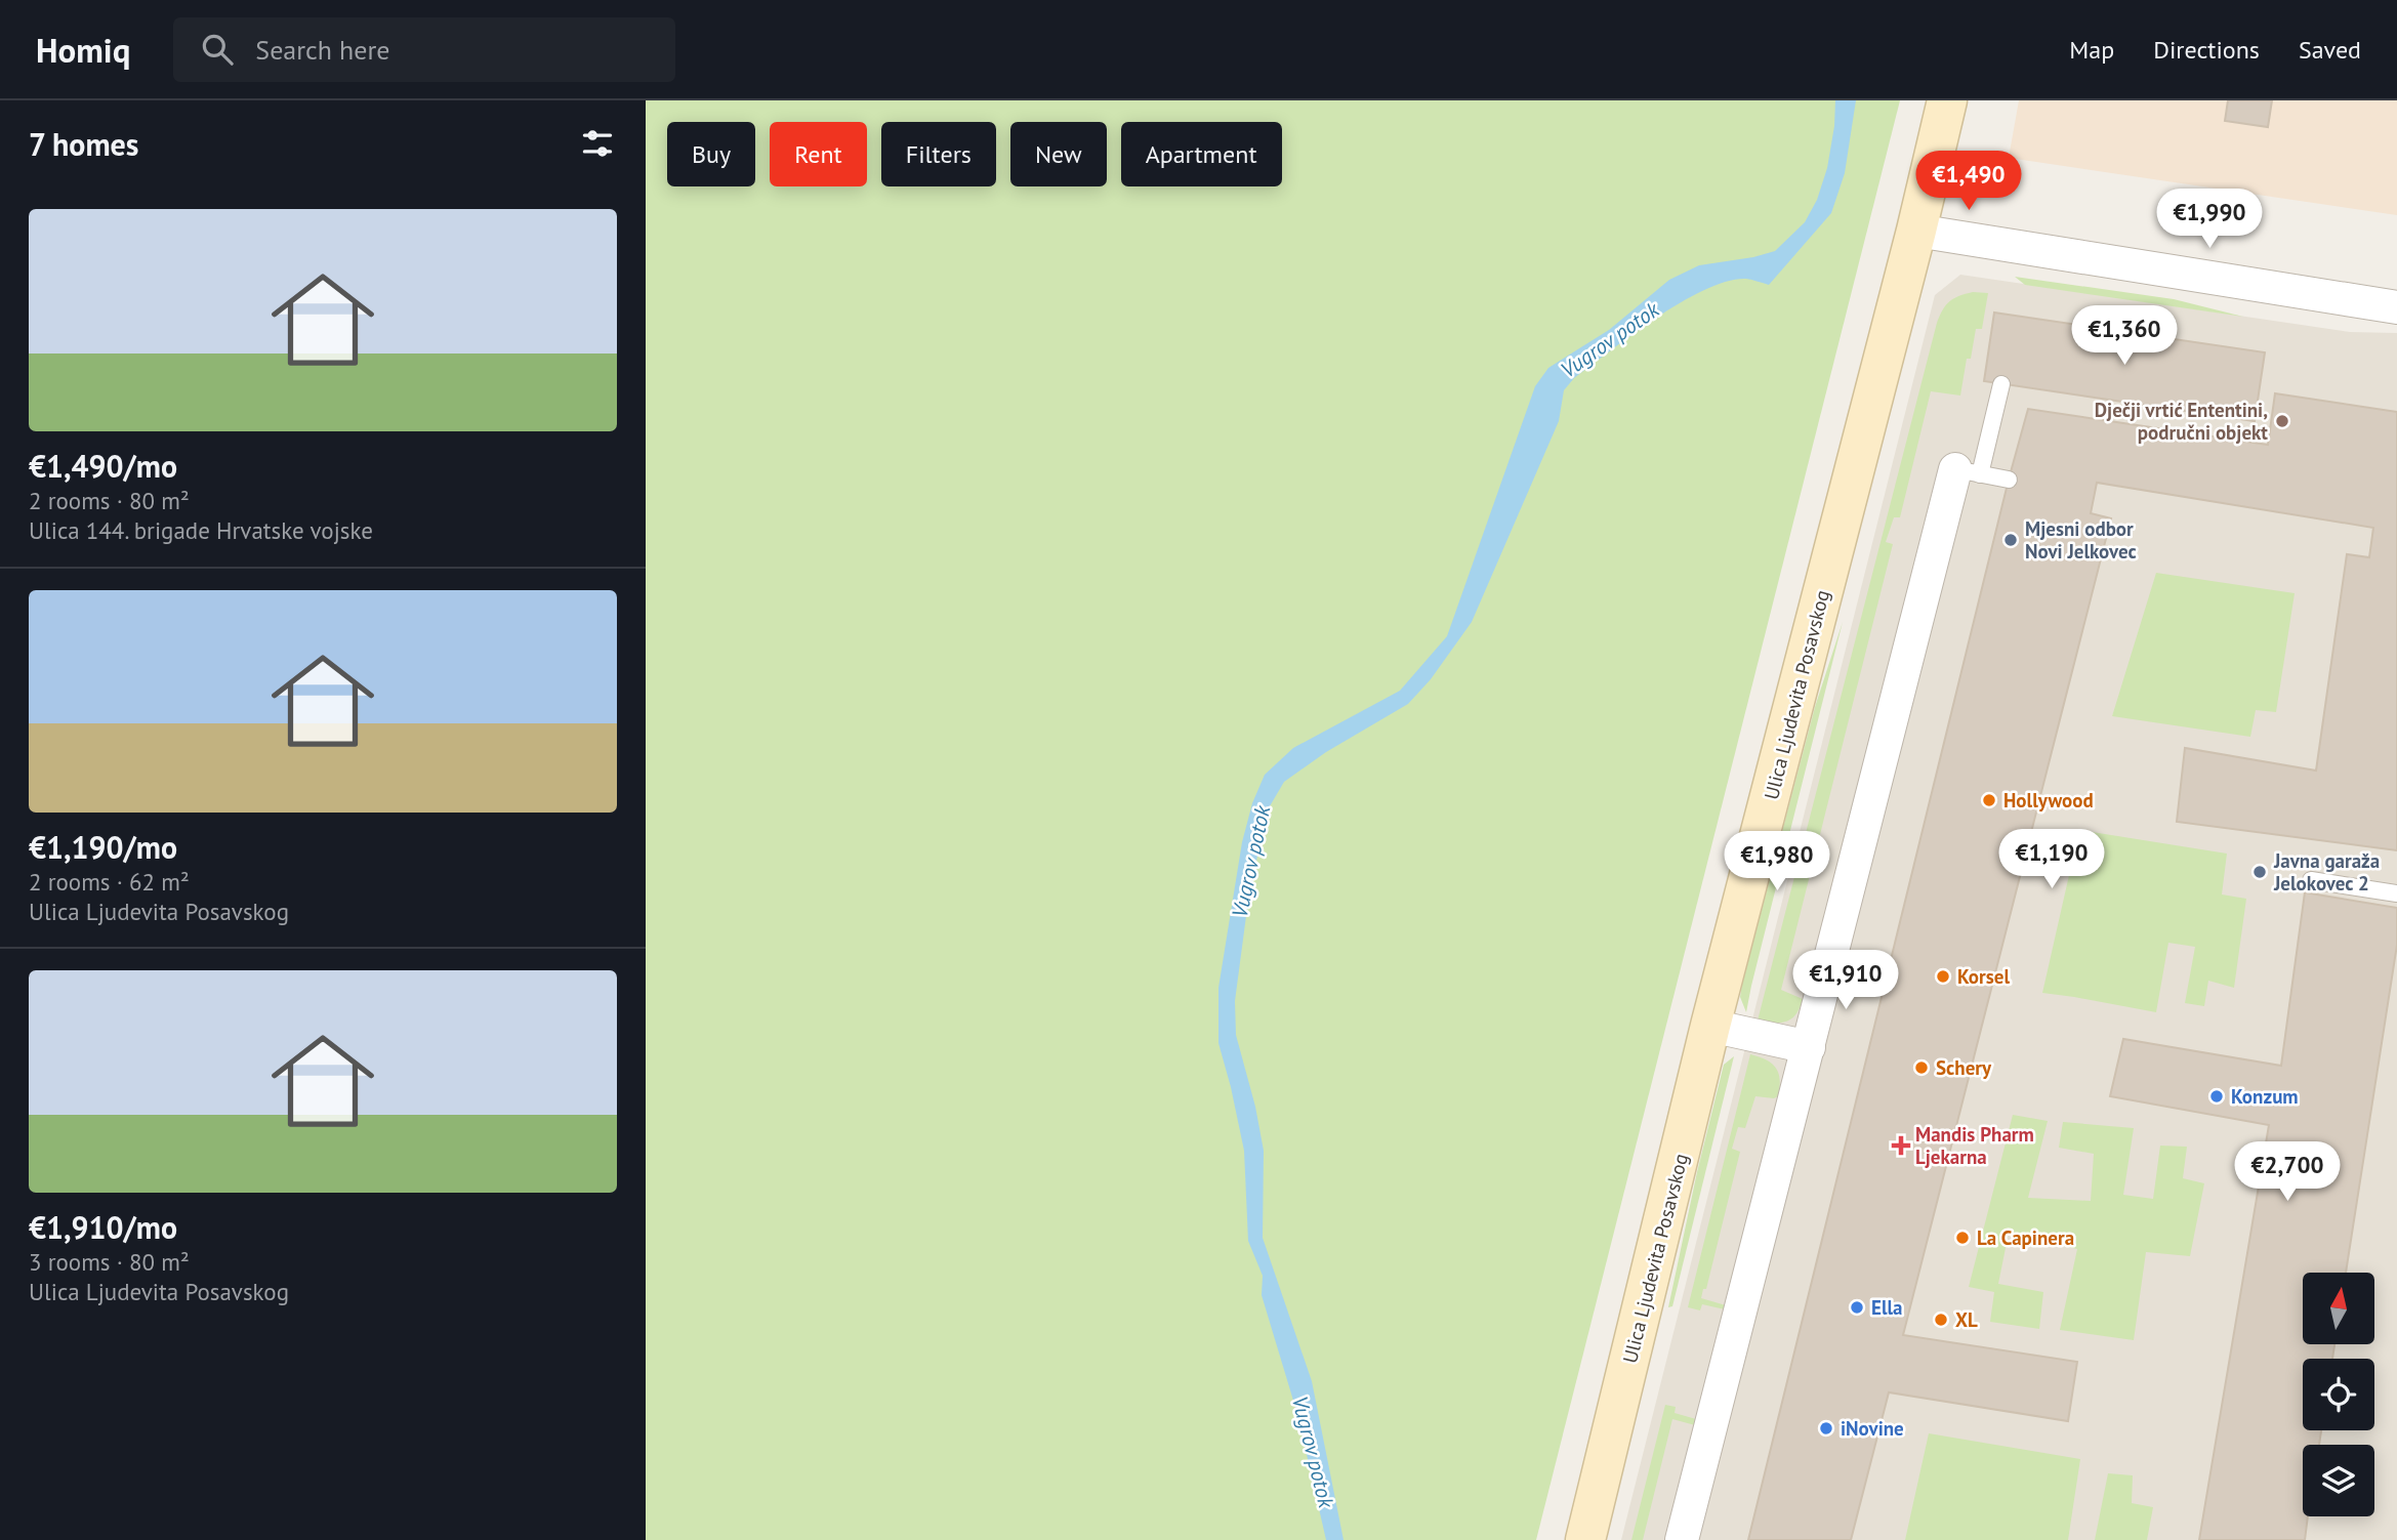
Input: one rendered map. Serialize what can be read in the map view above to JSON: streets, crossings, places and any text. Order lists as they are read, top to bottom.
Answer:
{
  "streets": {
    "main road": ["Ulica Ljudevita Posavskog"]
  },
  "water": ["Vugrov potok"],
  "places": {
    "other": [
      "Dječji vrtić Ententini, područni objekt",
      "Mjesni odbor Novi Jelkovec",
      "Hollywood",
      "Javna garaža Jelokovec 2",
      "Korsel",
      "Schery",
      "Konzum",
      "La Capinera",
      "Ella",
      "XL",
      "iNovine"
    ],
    "health": ["Mandis Pharm Ljekarna"]
  },
  "north": "top",
  "page": {
    "header": "Homiq",
    "search": "Search here",
    "nav": ["Map", "Directions", "Saved"],
    "heading": "7 homes",
    "chip": [
      "Buy",
      "Rent",
      "Filters",
      "New",
      "Apartment"
    ],
    "price": [
      "€1,490",
      "€1,990",
      "€1,360",
      "€1,190",
      "€1,980",
      "€1,910",
      "€2,700"
    ],
    "list": [
      {
        "name": "€1,490/mo",
        "note": "2 rooms · 80 m² · Ulica 144. brigade Hrvatske vojske"
      },
      {
        "name": "€1,190/mo",
        "note": "2 rooms · 62 m² · Ulica Ljudevita Posavskog"
      },
      {
        "name": "€1,910/mo",
        "note": "3 rooms · 80 m² · Ulica Ljudevita Posavskog"
      }
    ]
  }
}
